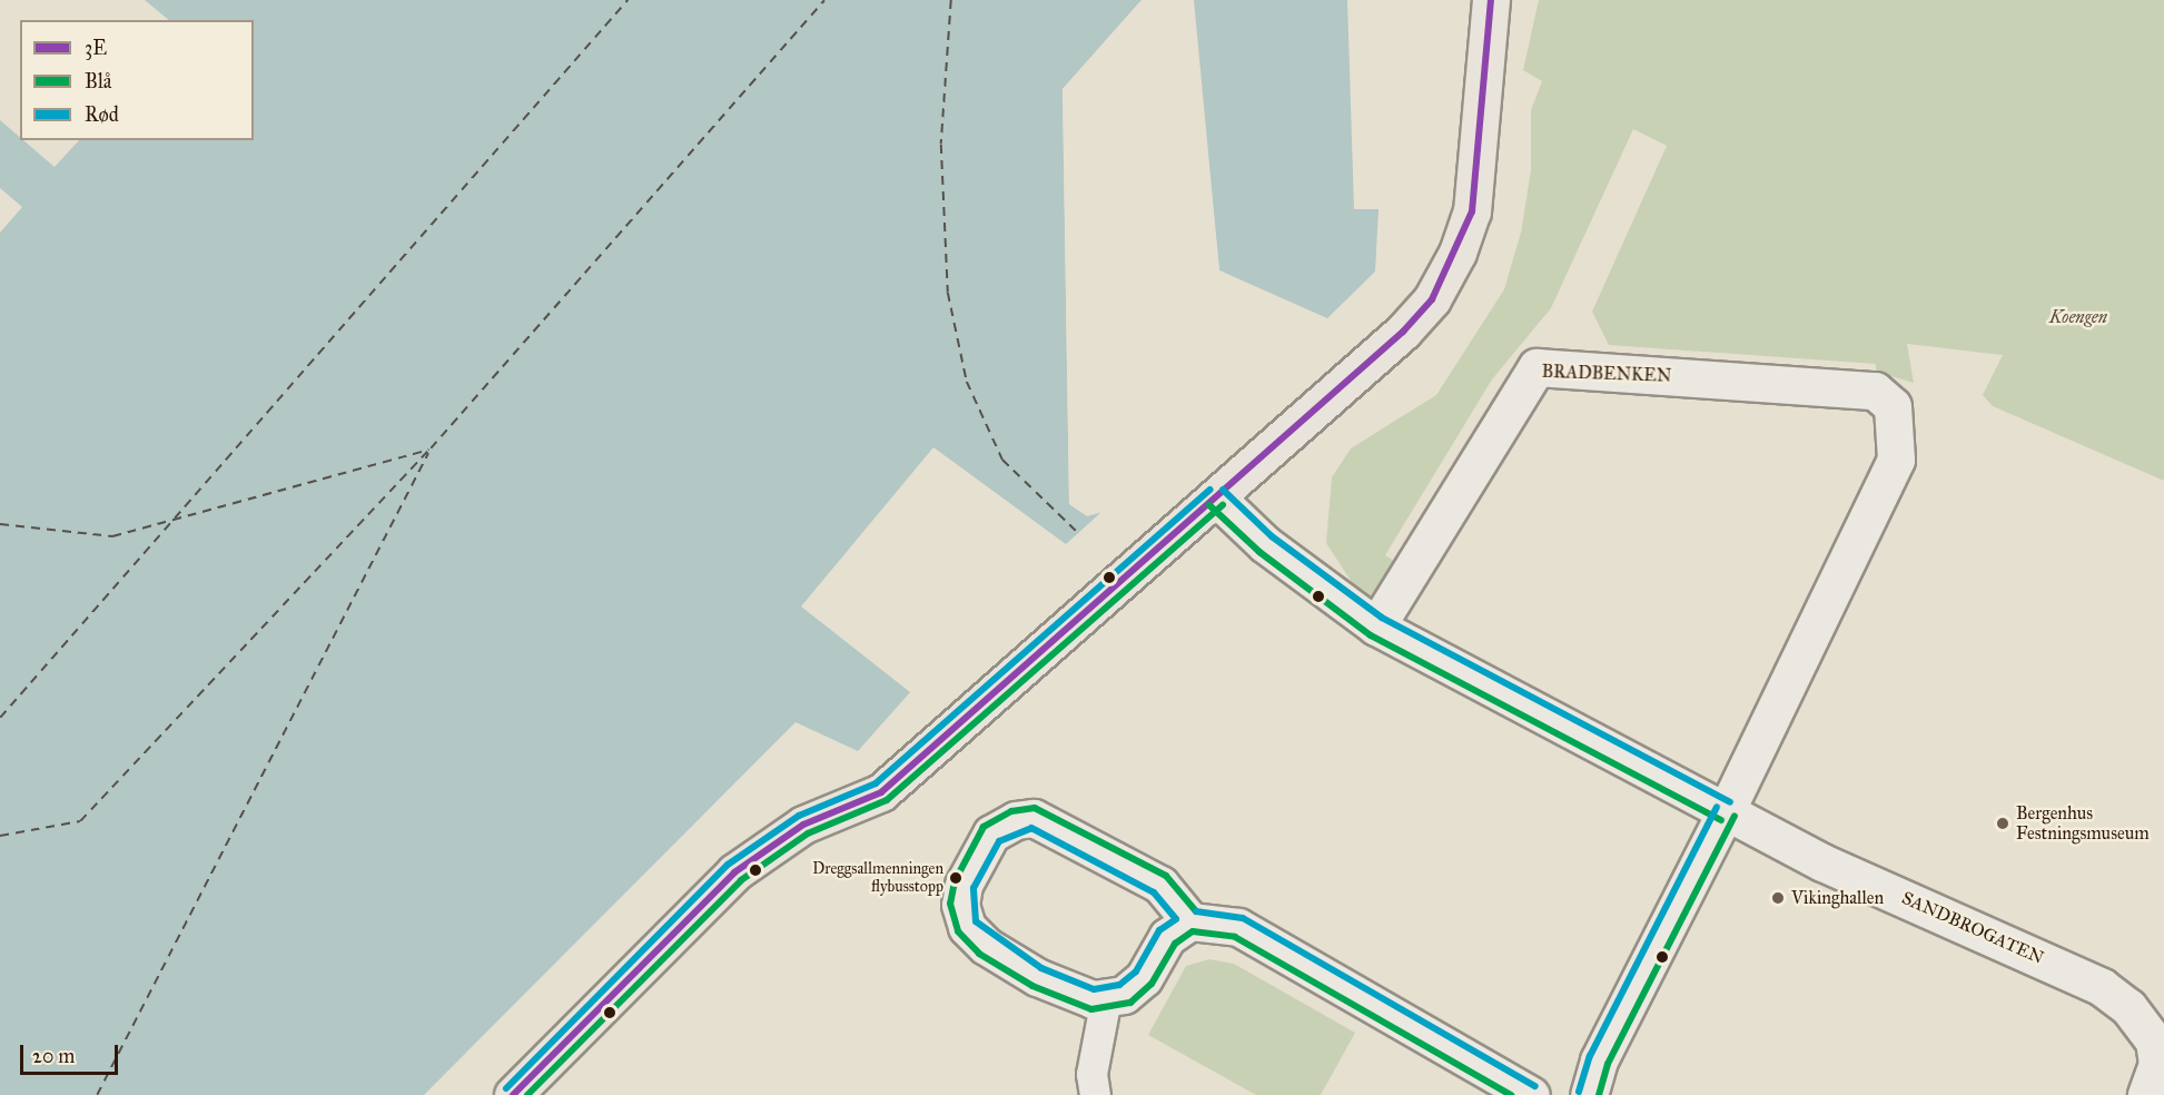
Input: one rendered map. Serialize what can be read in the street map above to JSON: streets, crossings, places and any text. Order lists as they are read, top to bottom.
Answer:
{
  "streets": {
    "street": ["BRADBENKEN", "SANDBROGATEN"]
  },
  "crossings": [
    ["BRADBENKEN", "SANDBROGATEN"]
  ],
  "parks": ["Koengen"],
  "places": ["Bergenhus Festningsmuseum", "Dreggsallmenningen flybusstopp", "Vikinghallen"],
  "lines": ["transit line 3E", "transit line Rød", "transit line Blå"],
  "legend": ["3E", "Blå", "Rød"],
  "scale_bar": "20 m"
}
